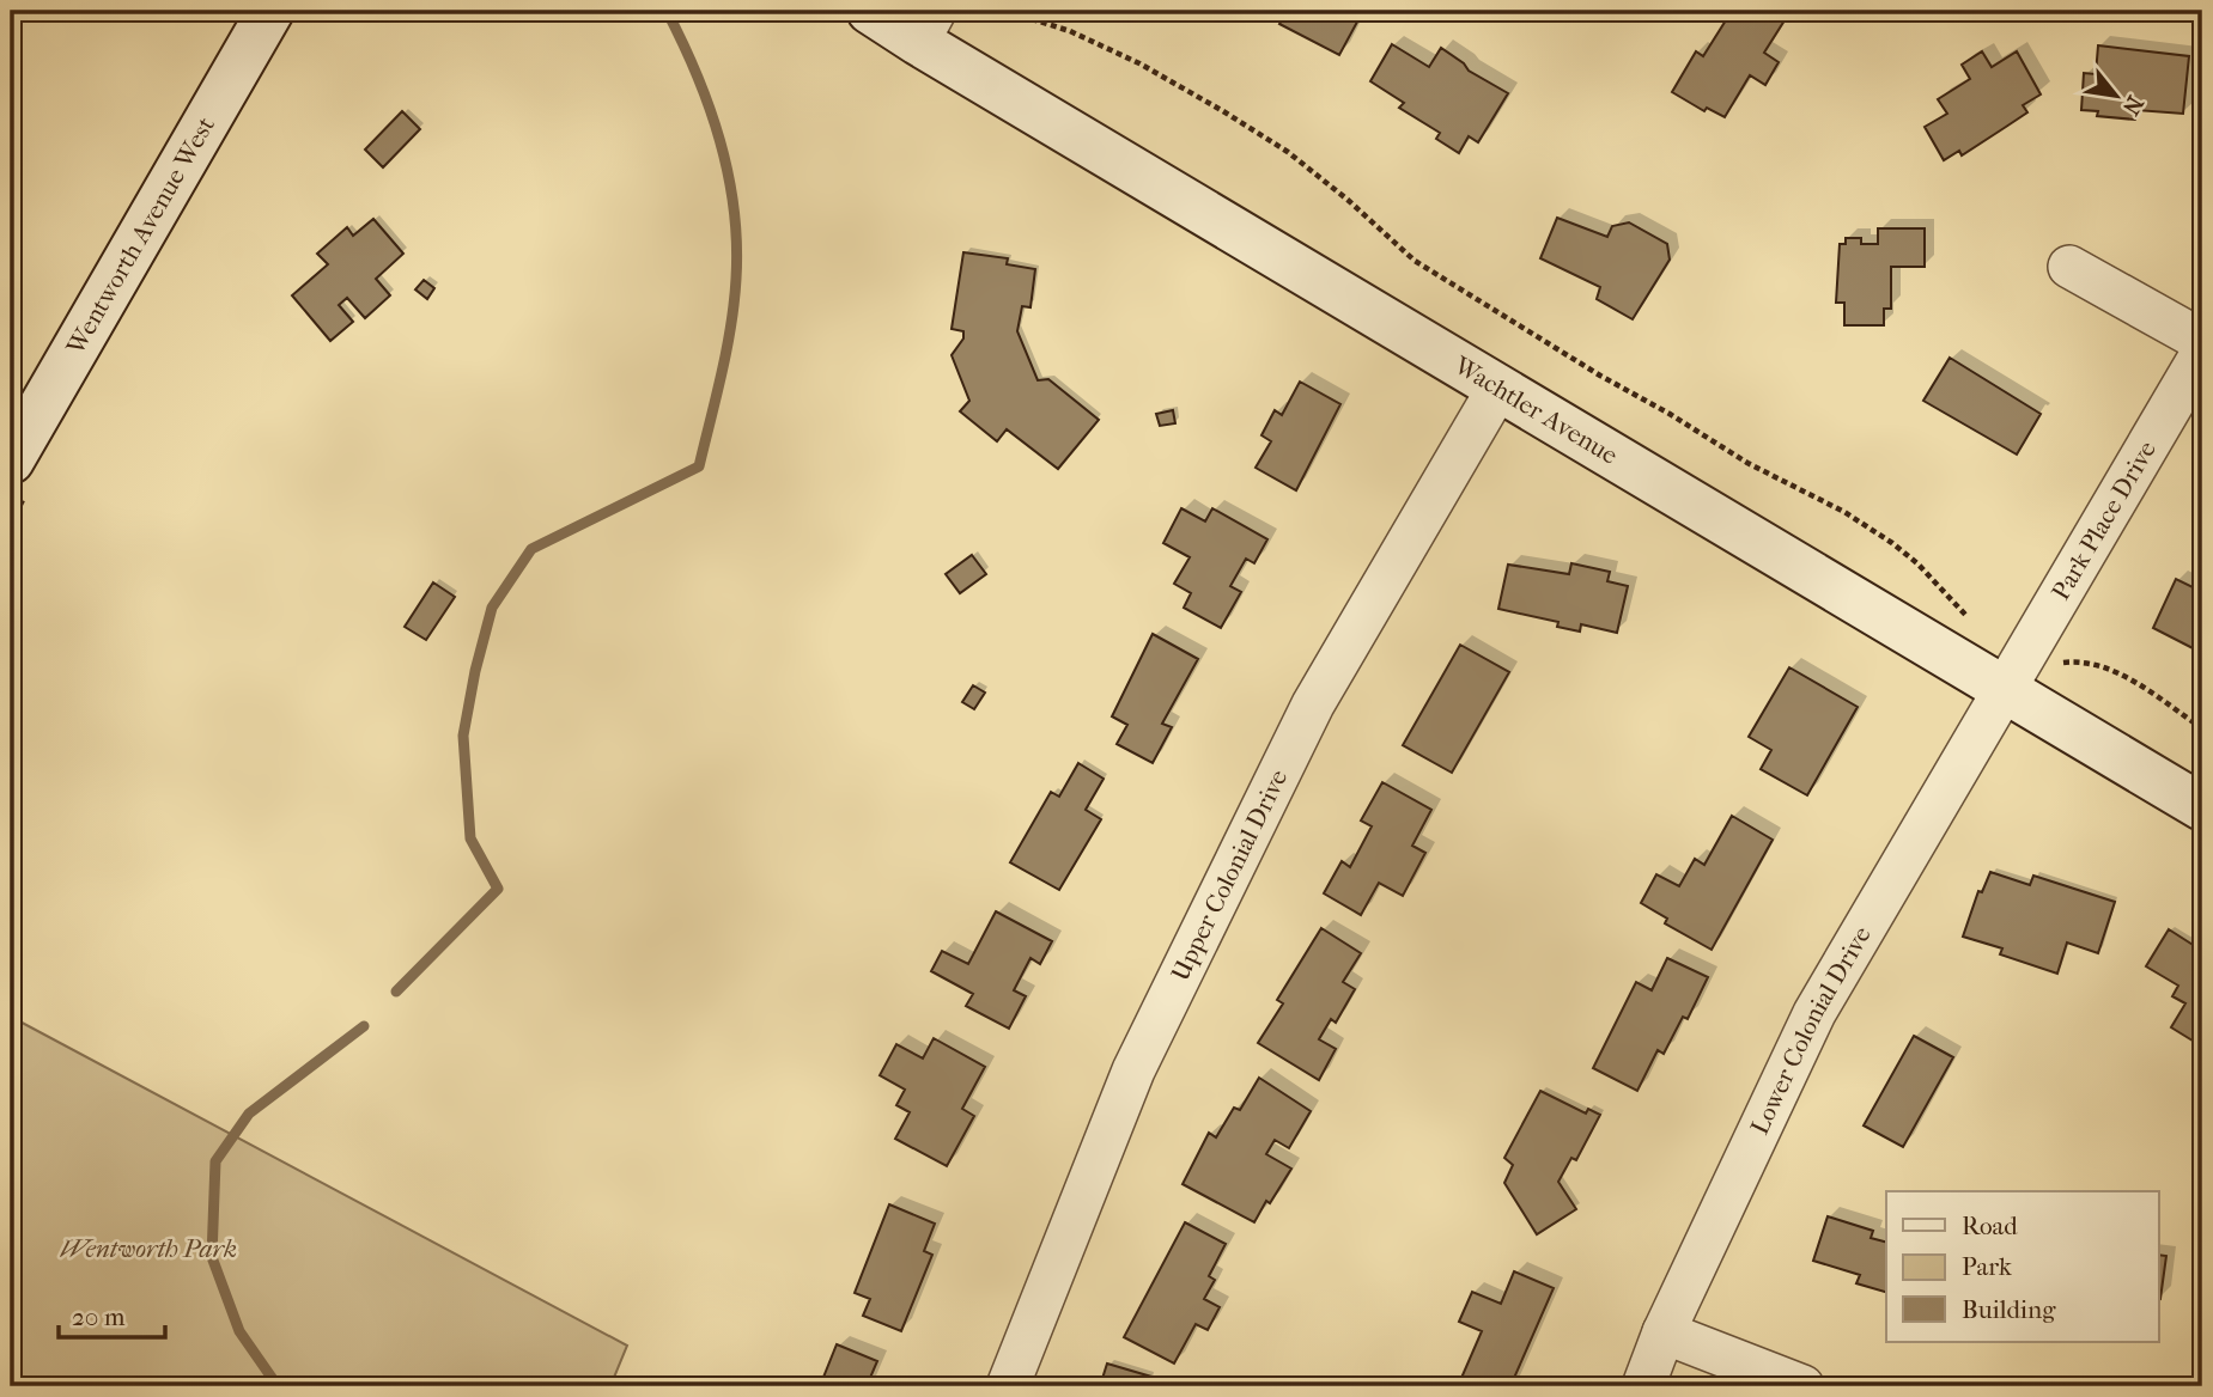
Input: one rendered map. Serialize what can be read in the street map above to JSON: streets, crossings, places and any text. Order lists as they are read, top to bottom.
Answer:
{
  "streets": {
    "street": [
      "Wentworth Avenue West",
      "Wachtler Avenue",
      "Park Place Drive",
      "Upper Colonial Drive",
      "Lower Colonial Drive"
    ]
  },
  "crossings": [
    ["Wachtler Avenue", "Park Place Drive"],
    ["Wachtler Avenue", "Upper Colonial Drive"],
    ["Wachtler Avenue", "Lower Colonial Drive"],
    ["Park Place Drive", "Lower Colonial Drive"]
  ],
  "parks": ["Wentworth Park"],
  "legend": ["Road", "Park", "Building"],
  "scale_bar": "20 m",
  "north": "bottom right"
}
